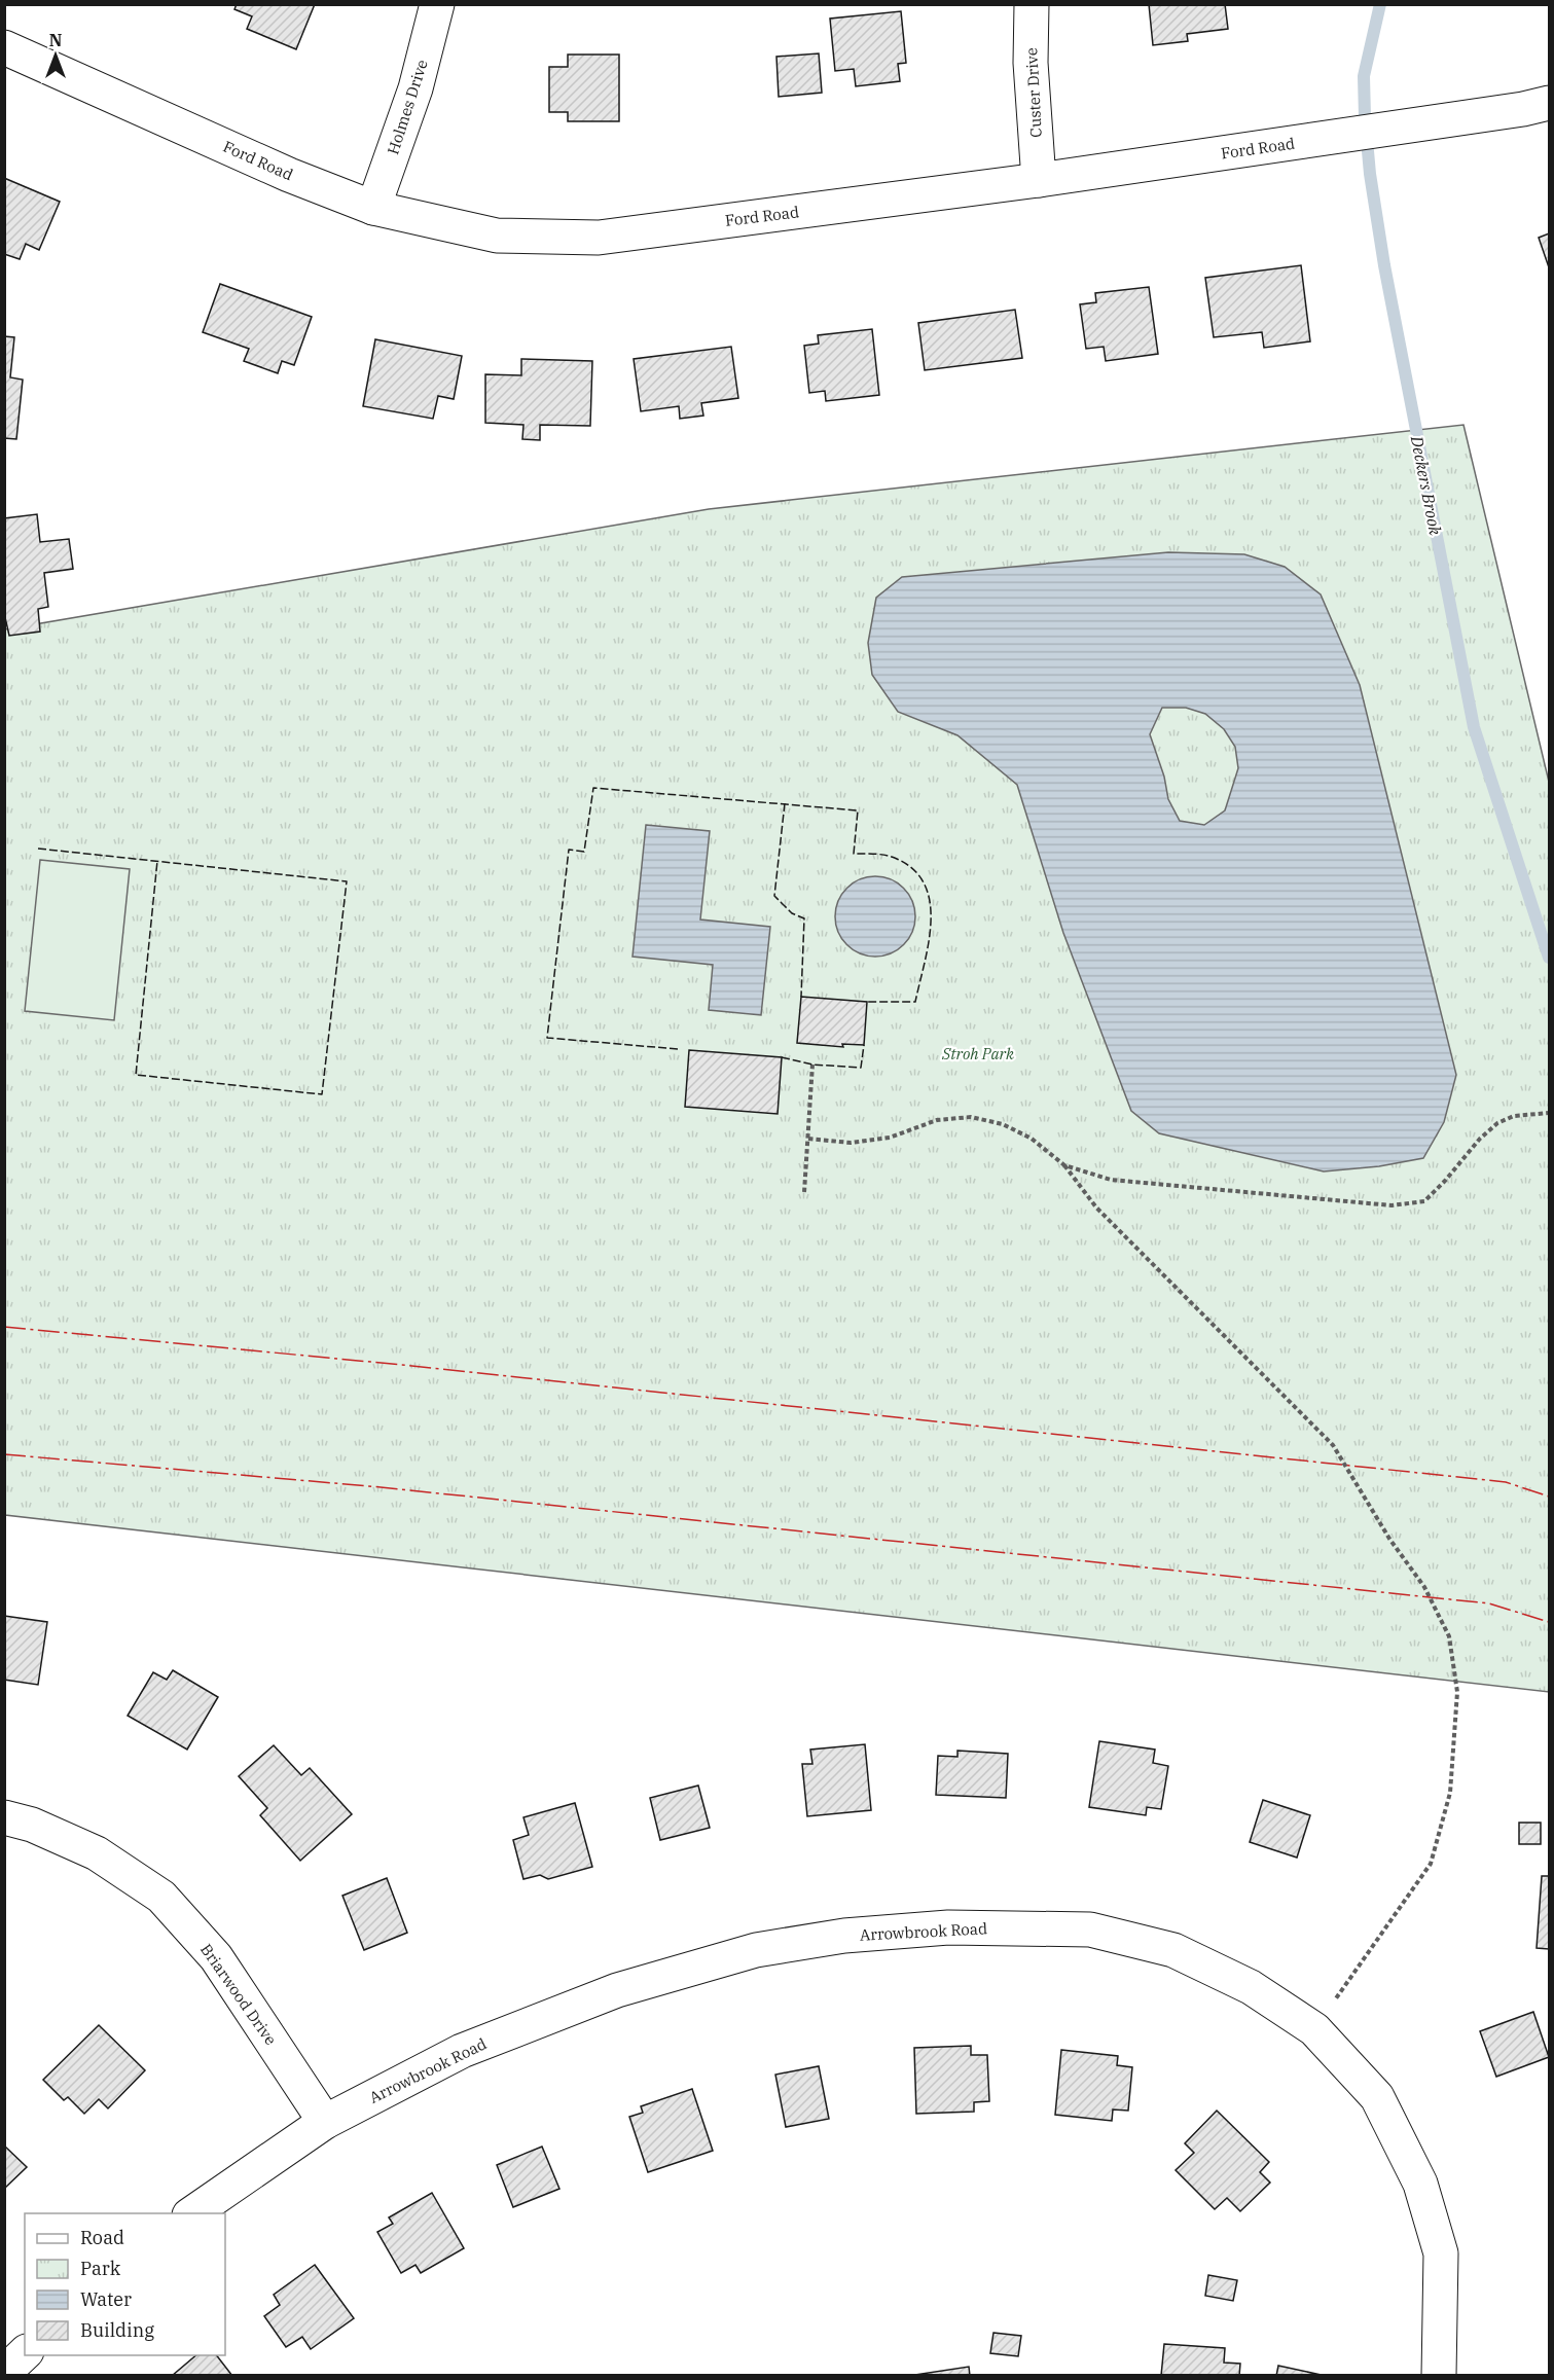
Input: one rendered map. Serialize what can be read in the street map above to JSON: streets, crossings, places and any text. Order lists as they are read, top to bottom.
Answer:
{
  "streets": {
    "street": [
      "Custer Drive",
      "Holmes Drive",
      "Ford Road",
      "Arrowbrook Road",
      "Briarwood Drive"
    ]
  },
  "crossings": [
    ["Custer Drive", "Ford Road"],
    ["Holmes Drive", "Ford Road"],
    ["Arrowbrook Road", "Briarwood Drive"]
  ],
  "water": ["Deckers Brook"],
  "parks": ["Stroh Park"],
  "legend": [
    "Road",
    "Park",
    "Water",
    "Building"
  ],
  "north": "top"
}
